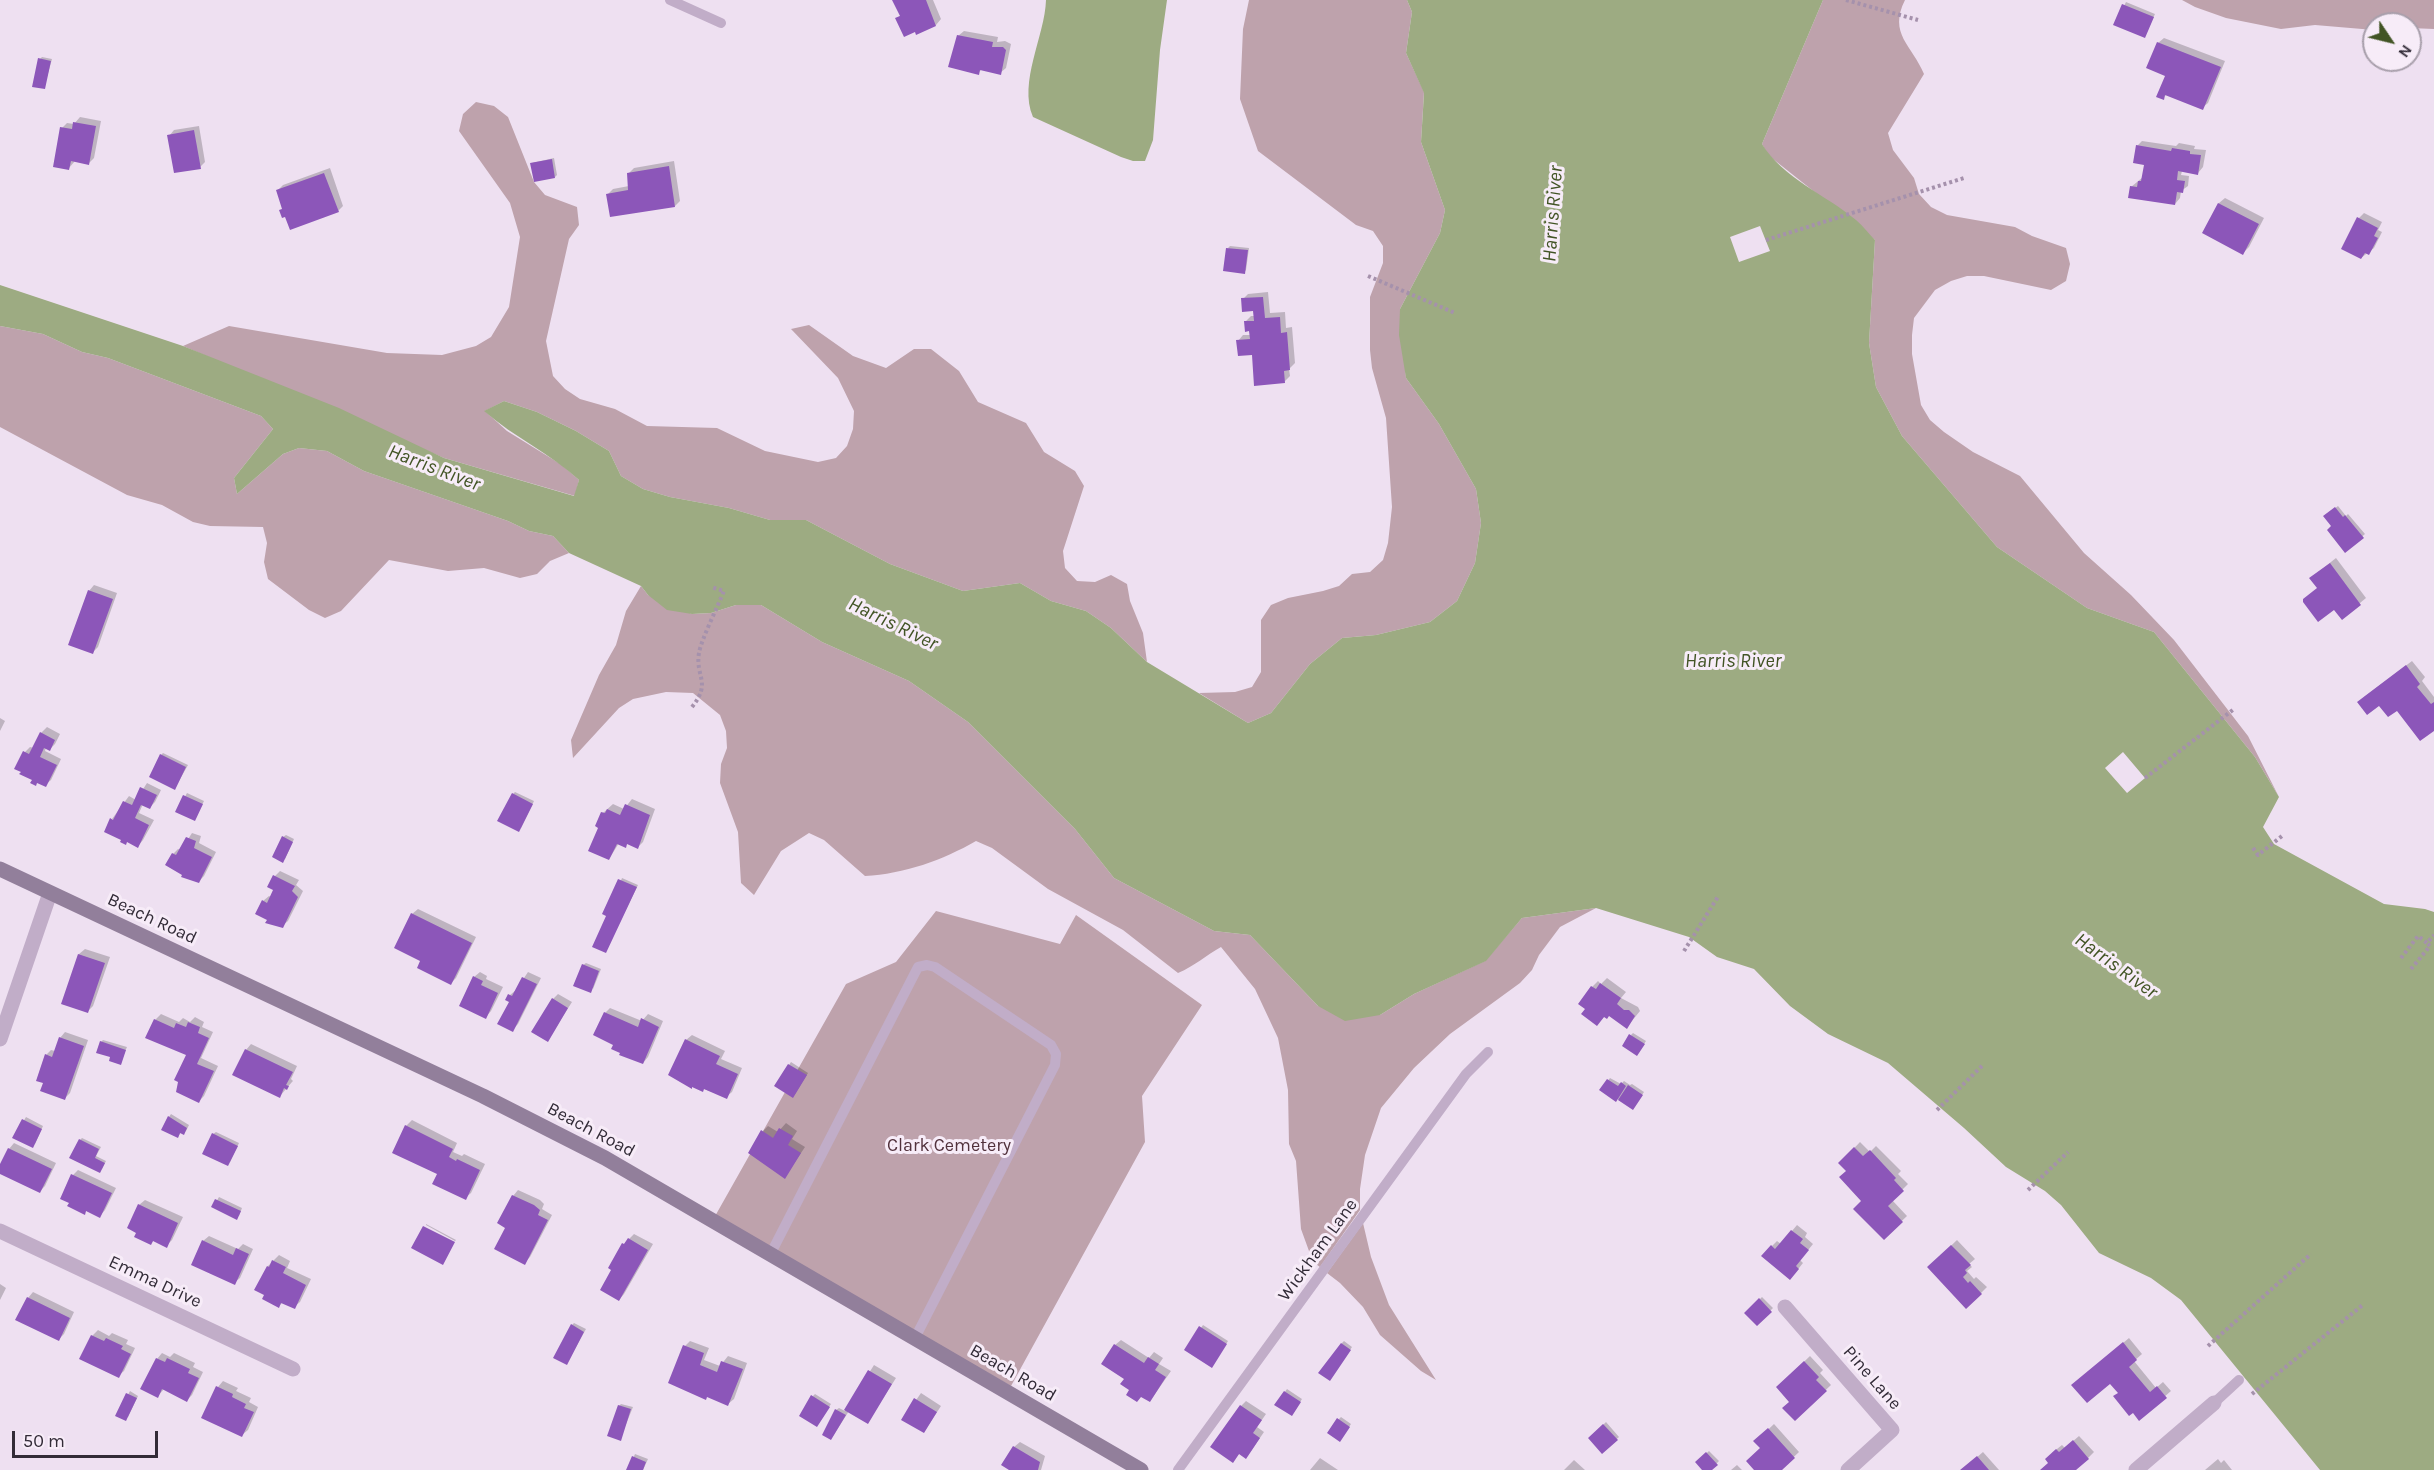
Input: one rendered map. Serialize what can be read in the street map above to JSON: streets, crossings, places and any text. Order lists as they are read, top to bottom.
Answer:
{
  "streets": {
    "street": ["Beach Road", "Emma Drive", "Pine Lane"],
    "lane": ["Wickham Lane"]
  },
  "water": ["Harris River"],
  "parks": ["Clark Cemetery"],
  "scale_bar": "50 m",
  "north": "bottom right"
}
